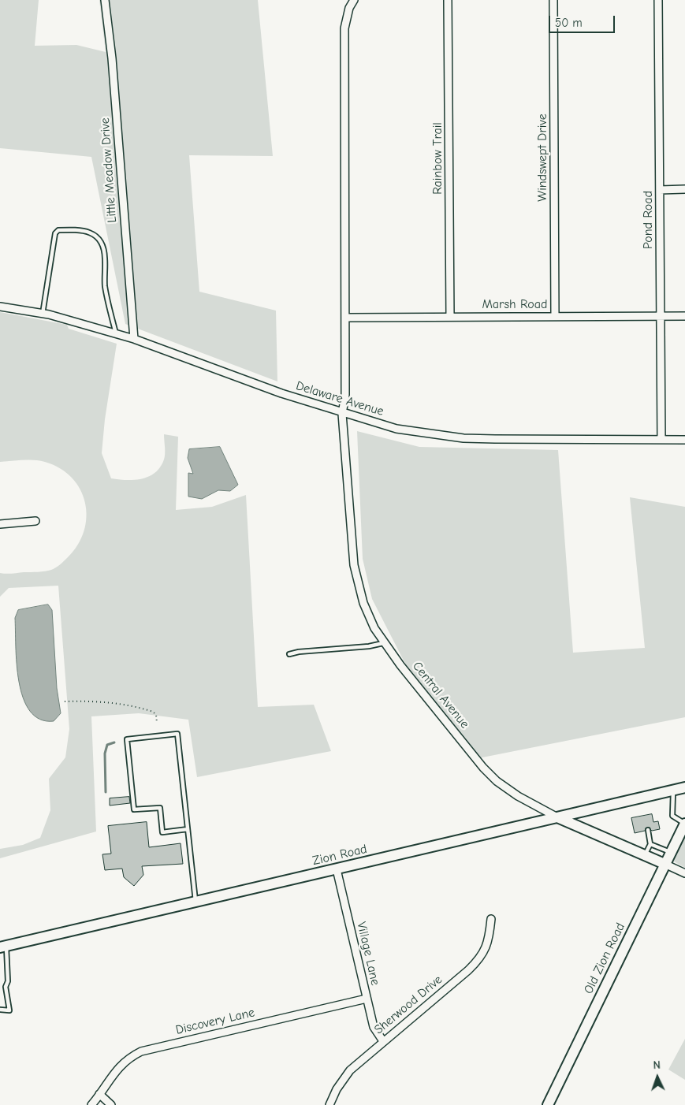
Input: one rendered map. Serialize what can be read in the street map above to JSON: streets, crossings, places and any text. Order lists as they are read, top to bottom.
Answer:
{
  "streets": {
    "street": [
      "Windswept Drive",
      "Rainbow Trail",
      "Little Meadow Drive",
      "Pond Road",
      "Marsh Road",
      "Delaware Avenue",
      "Central Avenue",
      "Zion Road",
      "Village Lane",
      "Old Zion Road",
      "Sherwood Drive",
      "Discovery Lane"
    ]
  },
  "crossings": [
    ["Windswept Drive", "Marsh Road"],
    ["Rainbow Trail", "Marsh Road"],
    ["Little Meadow Drive", "Delaware Avenue"],
    ["Pond Road", "Marsh Road"],
    ["Pond Road", "Delaware Avenue"],
    ["Delaware Avenue", "Central Avenue"],
    ["Central Avenue", "Zion Road"],
    ["Central Avenue", "Old Zion Road"],
    ["Zion Road", "Village Lane"],
    ["Village Lane", "Sherwood Drive"],
    ["Village Lane", "Discovery Lane"]
  ],
  "scale_bar": "50 m",
  "north": "top"
}
